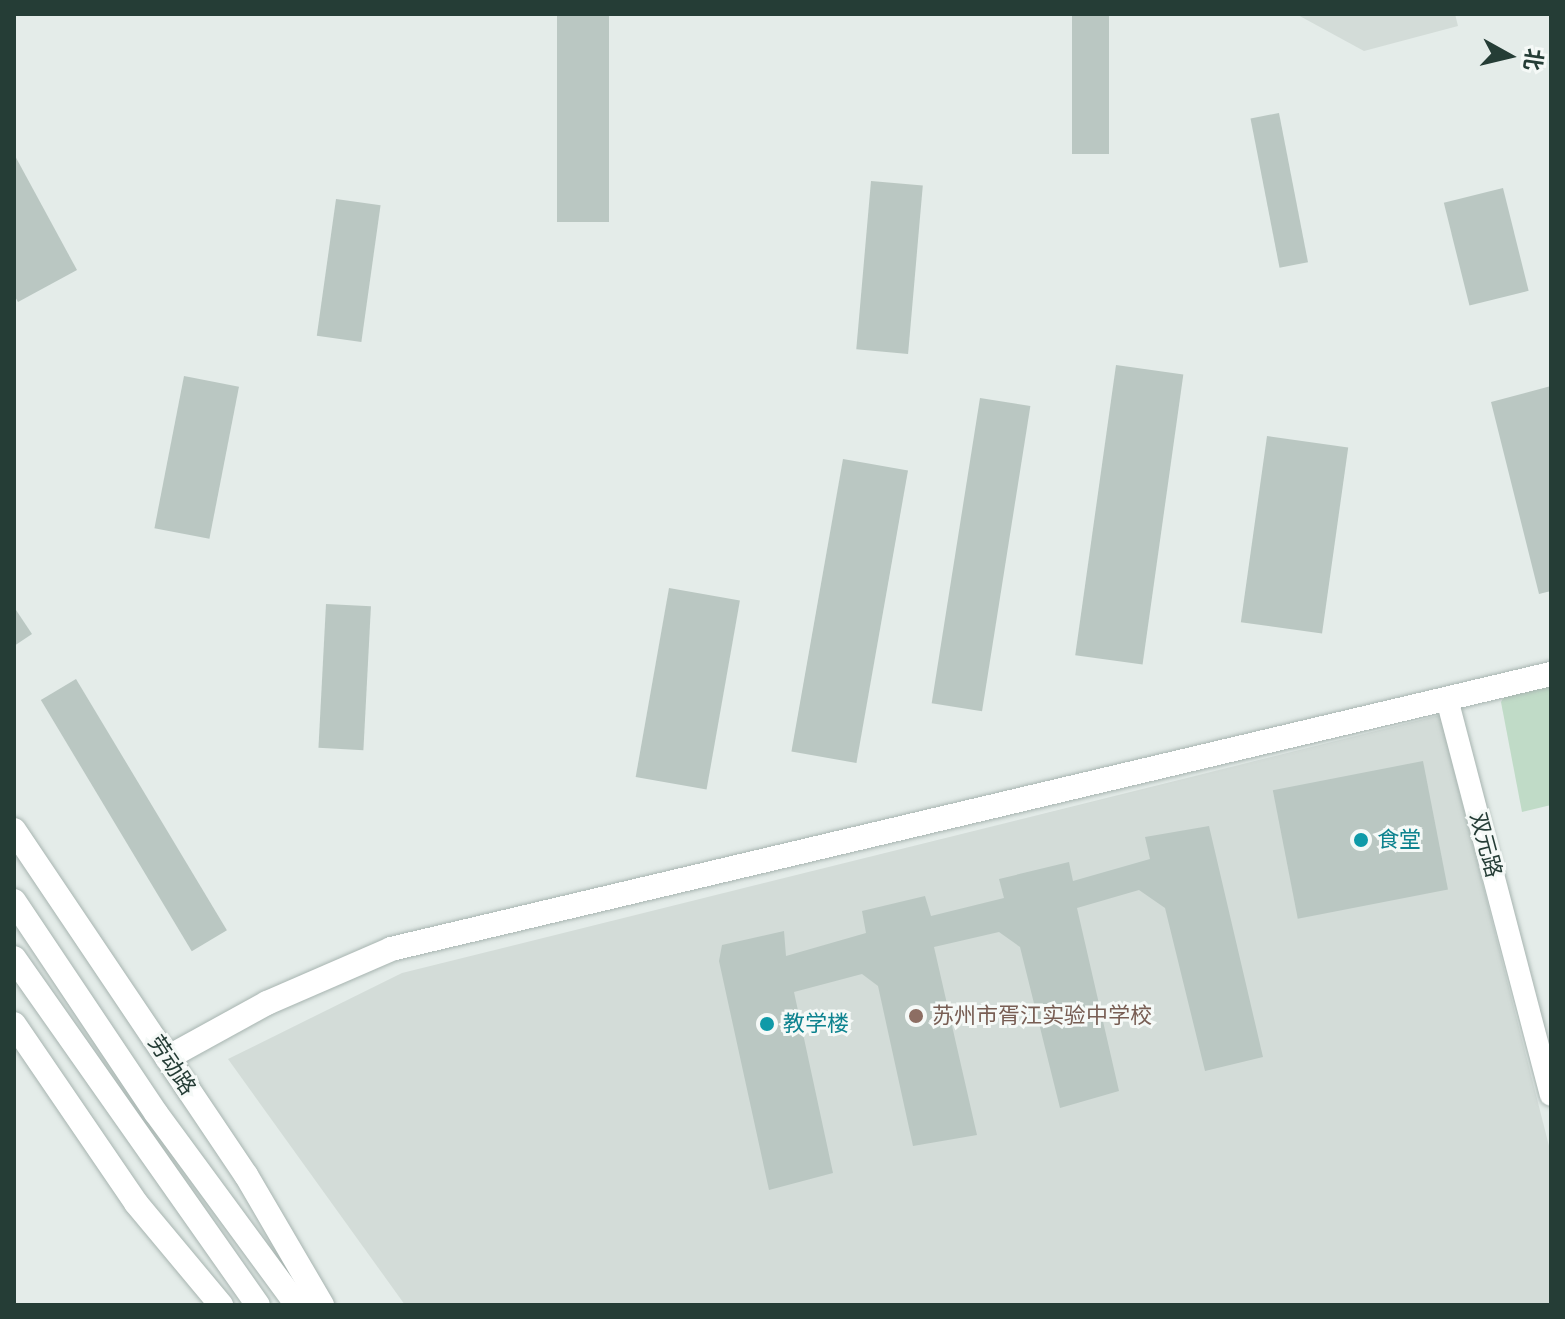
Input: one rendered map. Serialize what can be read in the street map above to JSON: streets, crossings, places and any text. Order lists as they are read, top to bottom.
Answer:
{
  "streets": {
    "main road": ["劳动路"],
    "street": ["双元路"]
  },
  "places": ["食堂", "苏州市胥江实验中学校", "教学楼"],
  "north": "right"
}
